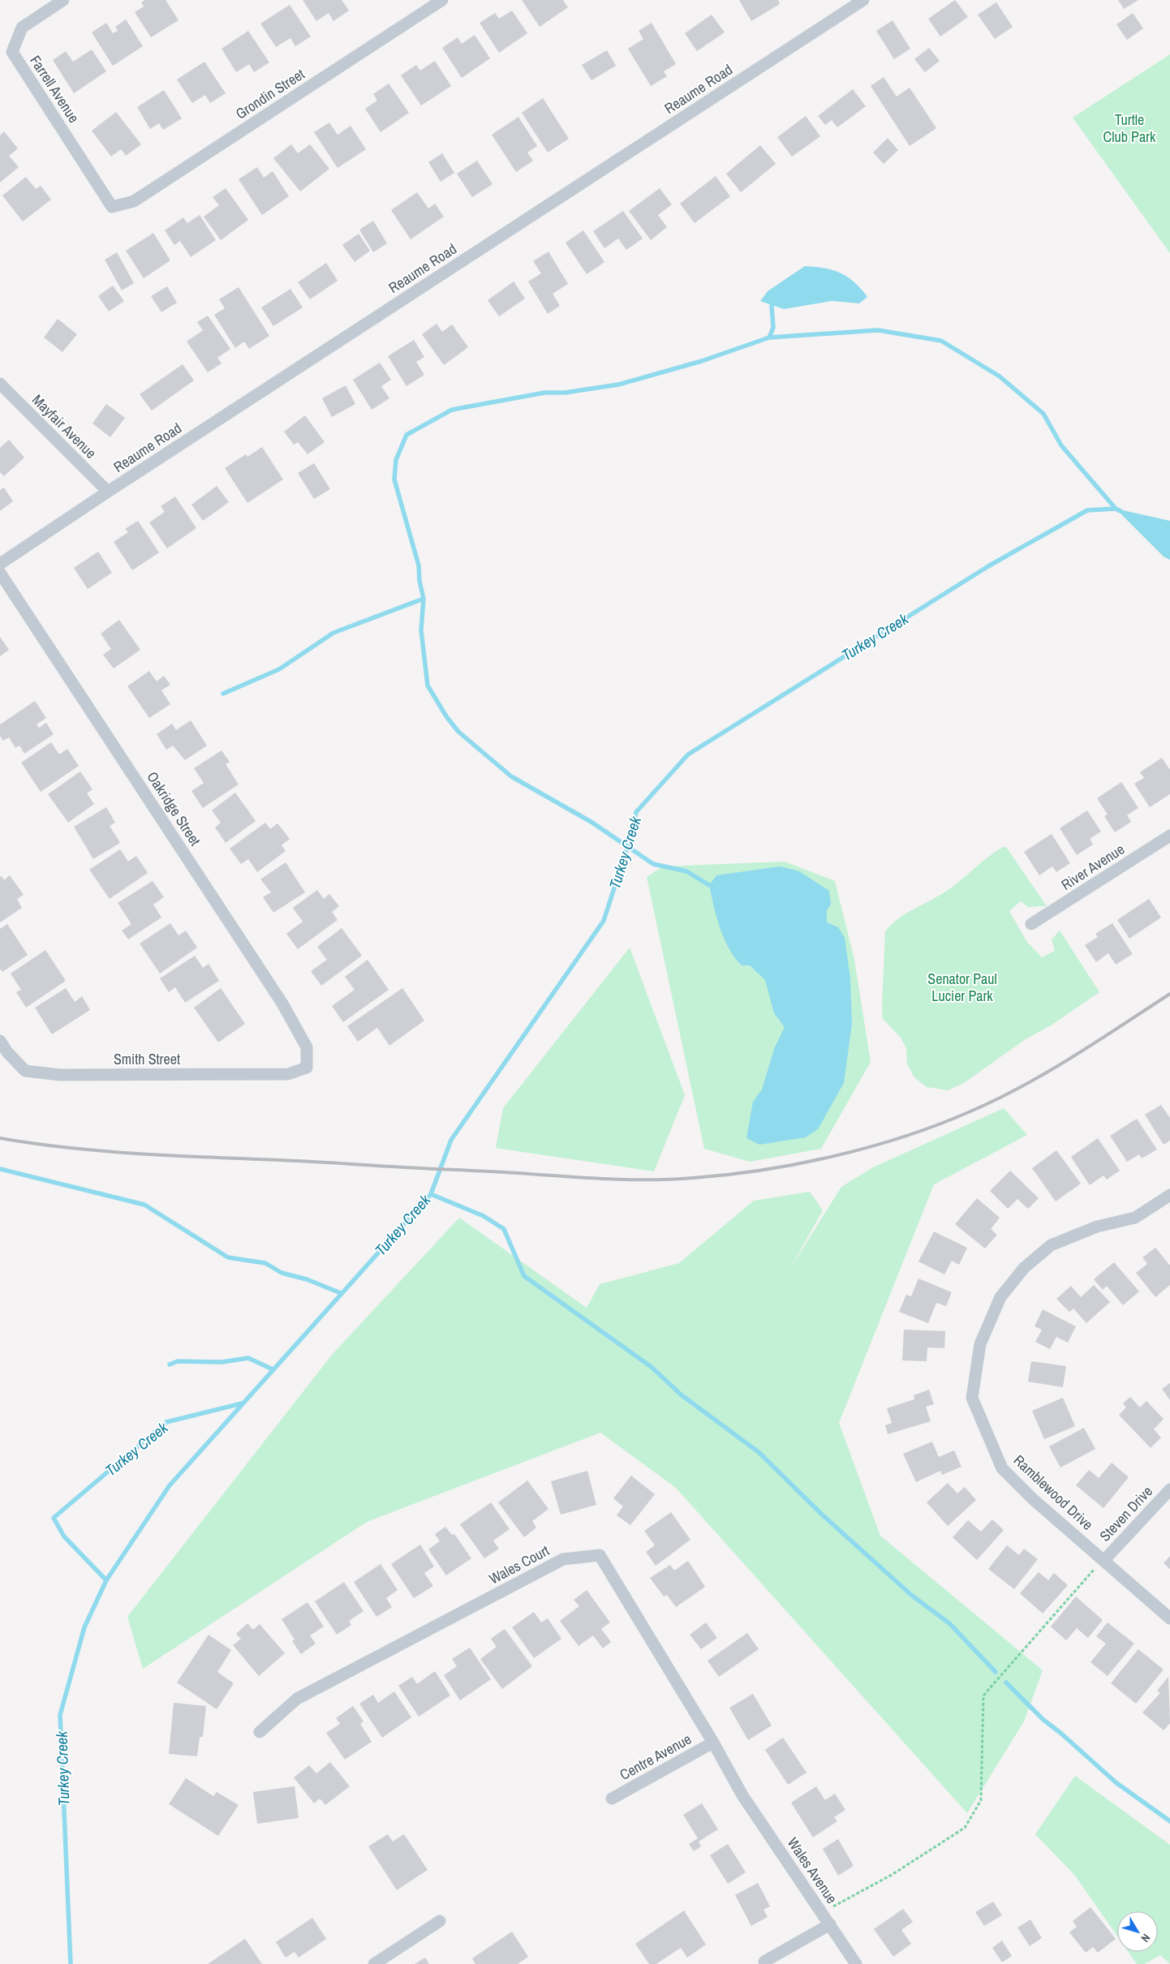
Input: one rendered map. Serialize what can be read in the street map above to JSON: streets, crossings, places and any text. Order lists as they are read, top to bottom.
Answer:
{
  "streets": {
    "street": [
      "Farrell Avenue",
      "Reaume Road",
      "Grondin Street",
      "Mayfair Avenue",
      "Oakridge Street",
      "River Avenue",
      "Smith Street",
      "Ramblewood Drive",
      "Steven Drive",
      "Wales Court",
      "Centre Avenue",
      "Wales Avenue"
    ]
  },
  "crossings": [
    ["Farrell Avenue", "Grondin Street"],
    ["Reaume Road", "Mayfair Avenue"],
    ["Oakridge Street", "Smith Street"],
    ["Ramblewood Drive", "Steven Drive"],
    ["Wales Court", "Centre Avenue"],
    ["Wales Court", "Wales Avenue"]
  ],
  "water": ["Turkey Creek"],
  "parks": ["Turtle Club Park", "Senator Paul Lucier Park"],
  "north": "bottom right"
}
